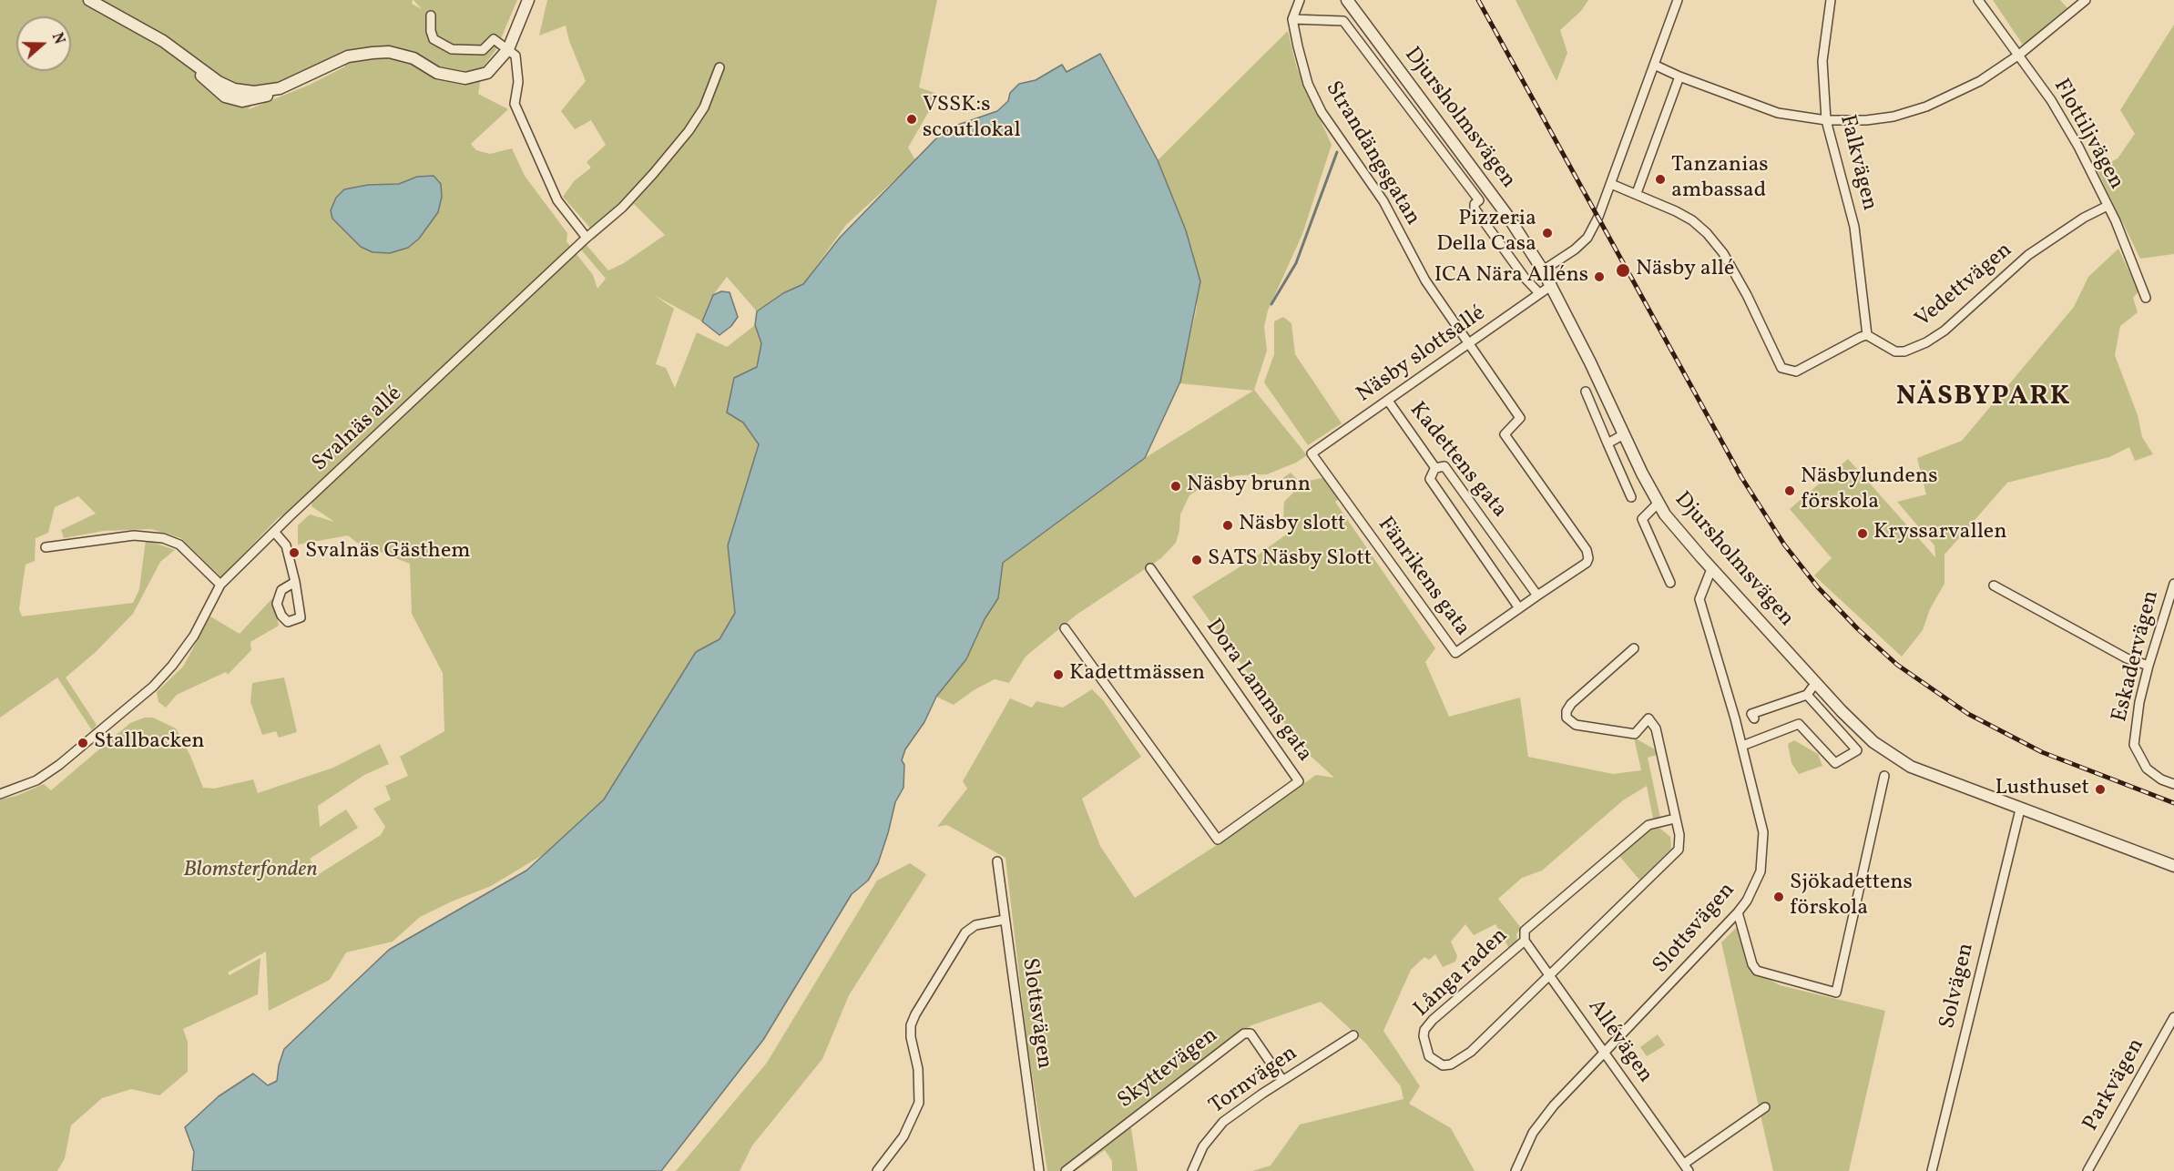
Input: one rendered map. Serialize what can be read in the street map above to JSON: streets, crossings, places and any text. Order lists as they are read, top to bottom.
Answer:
{
  "streets": {
    "street": [
      "Djursholmsvägen",
      "Flottiljvägen",
      "Strandängsgatan",
      "Falkvägen",
      "Vedettvägen",
      "Näsby slottsallé",
      "Svalnäs allé",
      "Kadettens gata",
      "Fänrikens gata",
      "Eskadervägen",
      "Dora Lamms gata",
      "Slottsvägen",
      "Långa raden",
      "Solvägen",
      "Allévägen",
      "Skyttevägen",
      "Tornvägen",
      "Parkvägen"
    ]
  },
  "crossings": [
    ["Djursholmsvägen", "Näsby slottsallé"],
    ["Djursholmsvägen", "Slottsvägen"],
    ["Djursholmsvägen", "Solvägen"],
    ["Flottiljvägen", "Vedettvägen"],
    ["Strandängsgatan", "Näsby slottsallé"],
    ["Falkvägen", "Vedettvägen"],
    ["Näsby slottsallé", "Kadettens gata"],
    ["Näsby slottsallé", "Fänrikens gata"],
    ["Slottsvägen", "Allévägen"],
    ["Långa raden", "Allévägen"],
    ["Skyttevägen", "Tornvägen"]
  ],
  "districts": ["NÄSBYPARK"],
  "parks": ["Blomsterfonden"],
  "places": [
    "VSSK:s scoutlokal",
    "Tanzanias ambassad",
    "Pizzeria Della Casa",
    "Näsby allé",
    "ICA Nära Alléns",
    "Näsby brunn",
    "Näsbylundens förskola",
    "Näsby slott",
    "Kryssarvallen",
    "Svalnäs Gästhem",
    "SATS Näsby Slott",
    "Kadettmässen",
    "Stallbacken",
    "Lusthuset",
    "Sjökadettens förskola"
  ],
  "north": "right"
}
